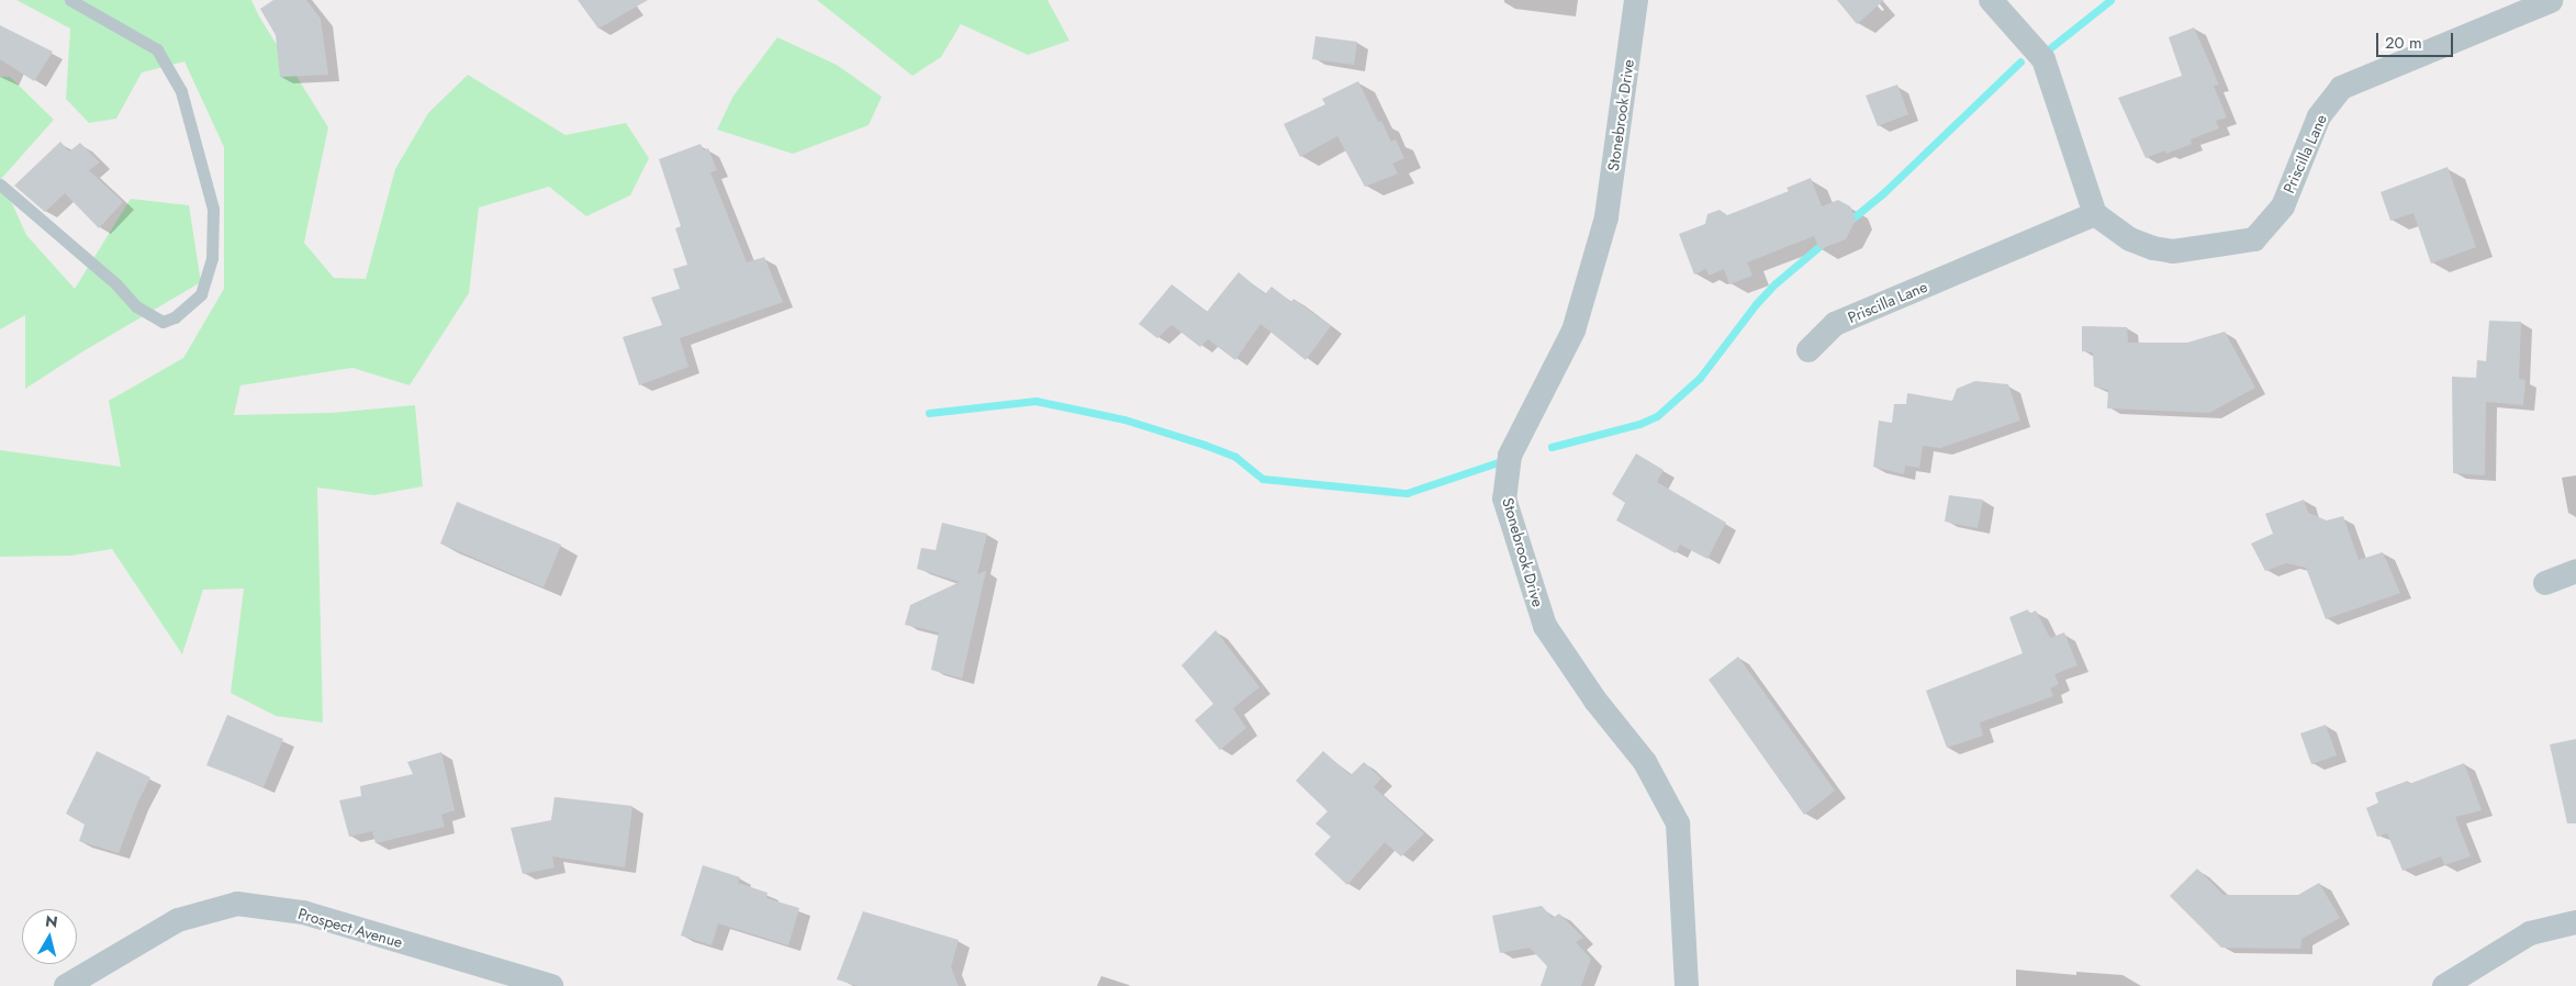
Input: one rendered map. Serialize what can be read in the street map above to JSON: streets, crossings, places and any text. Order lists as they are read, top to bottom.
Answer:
{
  "streets": {
    "street": ["Stonebrook Drive", "Priscilla Lane", "Prospect Avenue"]
  },
  "scale_bar": "20 m",
  "north": "top"
}
